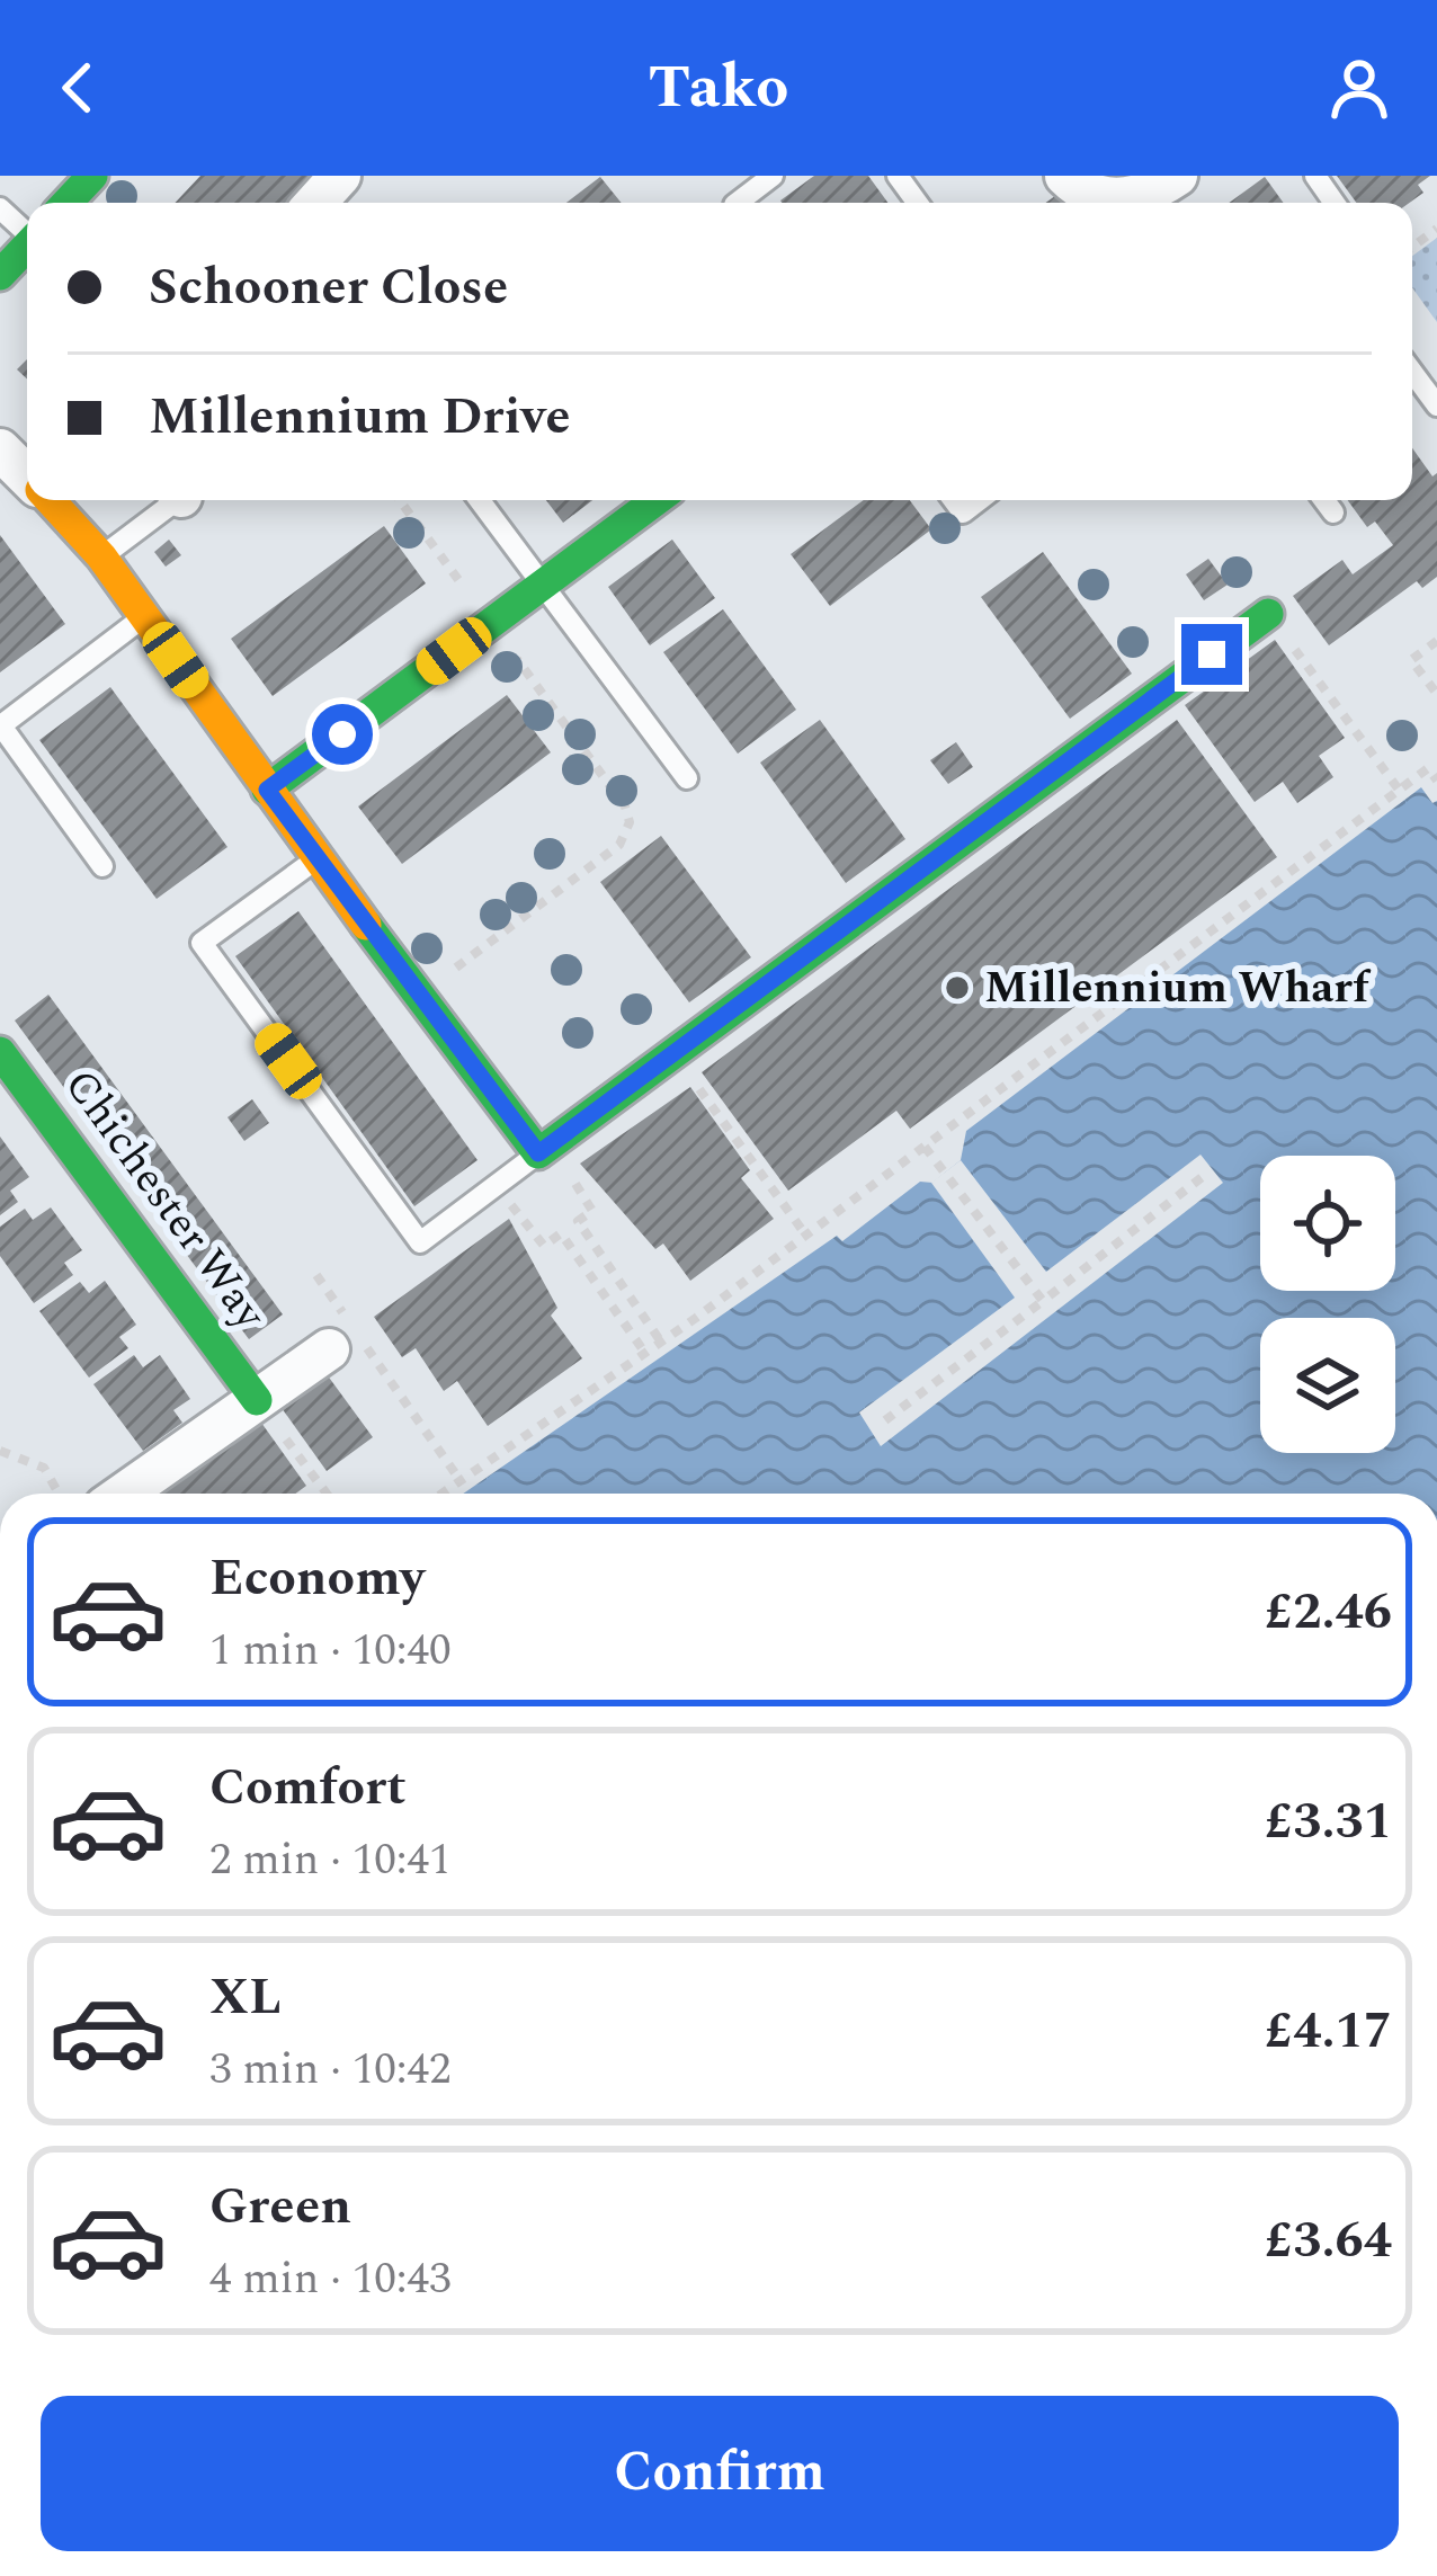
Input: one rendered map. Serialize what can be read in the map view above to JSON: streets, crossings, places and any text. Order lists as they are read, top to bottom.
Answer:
{
  "streets": {
    "street": ["Chichester Way"]
  },
  "places": ["Millennium Wharf"],
  "page": {
    "header": "Tako",
    "banner": ["Schooner Close", "Millennium Drive"],
    "list": [
      {
        "name": "Economy",
        "note": "1 min · 10:40",
        "value": "£2.46"
      },
      {
        "name": "Comfort",
        "note": "2 min · 10:41",
        "value": "£3.31"
      },
      {
        "name": "XL",
        "note": "3 min · 10:42",
        "value": "£4.17"
      },
      {
        "name": "Green",
        "note": "4 min · 10:43",
        "value": "£3.64"
      }
    ],
    "buttons": "Confirm"
  }
}
